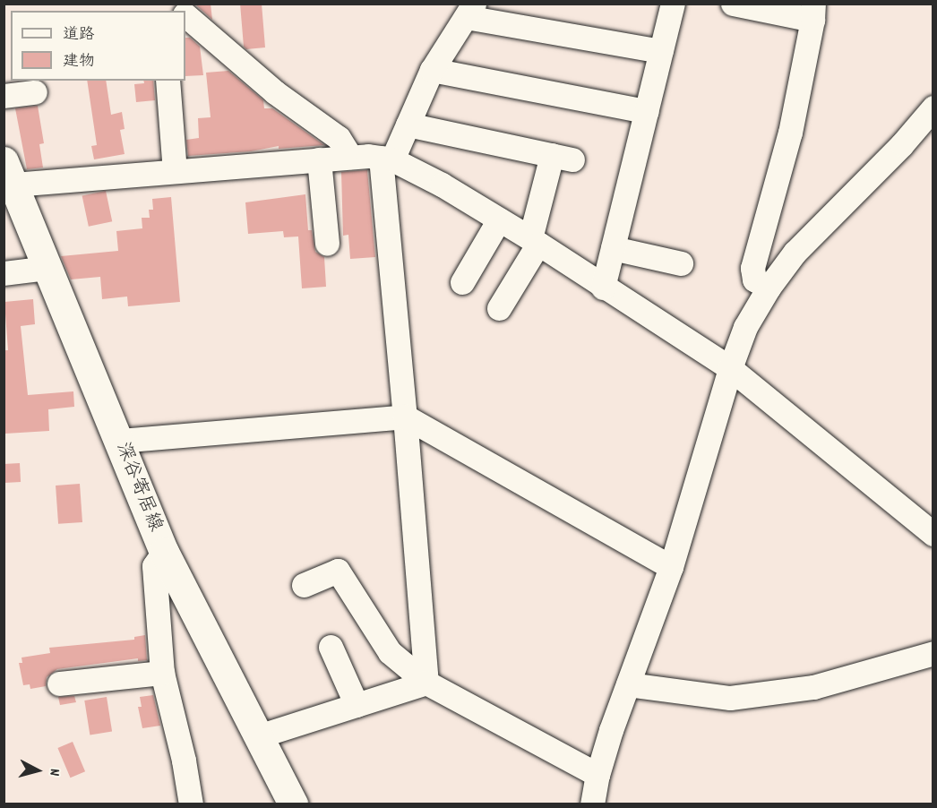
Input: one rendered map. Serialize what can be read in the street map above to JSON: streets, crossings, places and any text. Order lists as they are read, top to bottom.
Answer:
{
  "streets": {
    "main road": ["深谷寄居線"]
  },
  "legend": ["道路", "建物"],
  "north": "right"
}
